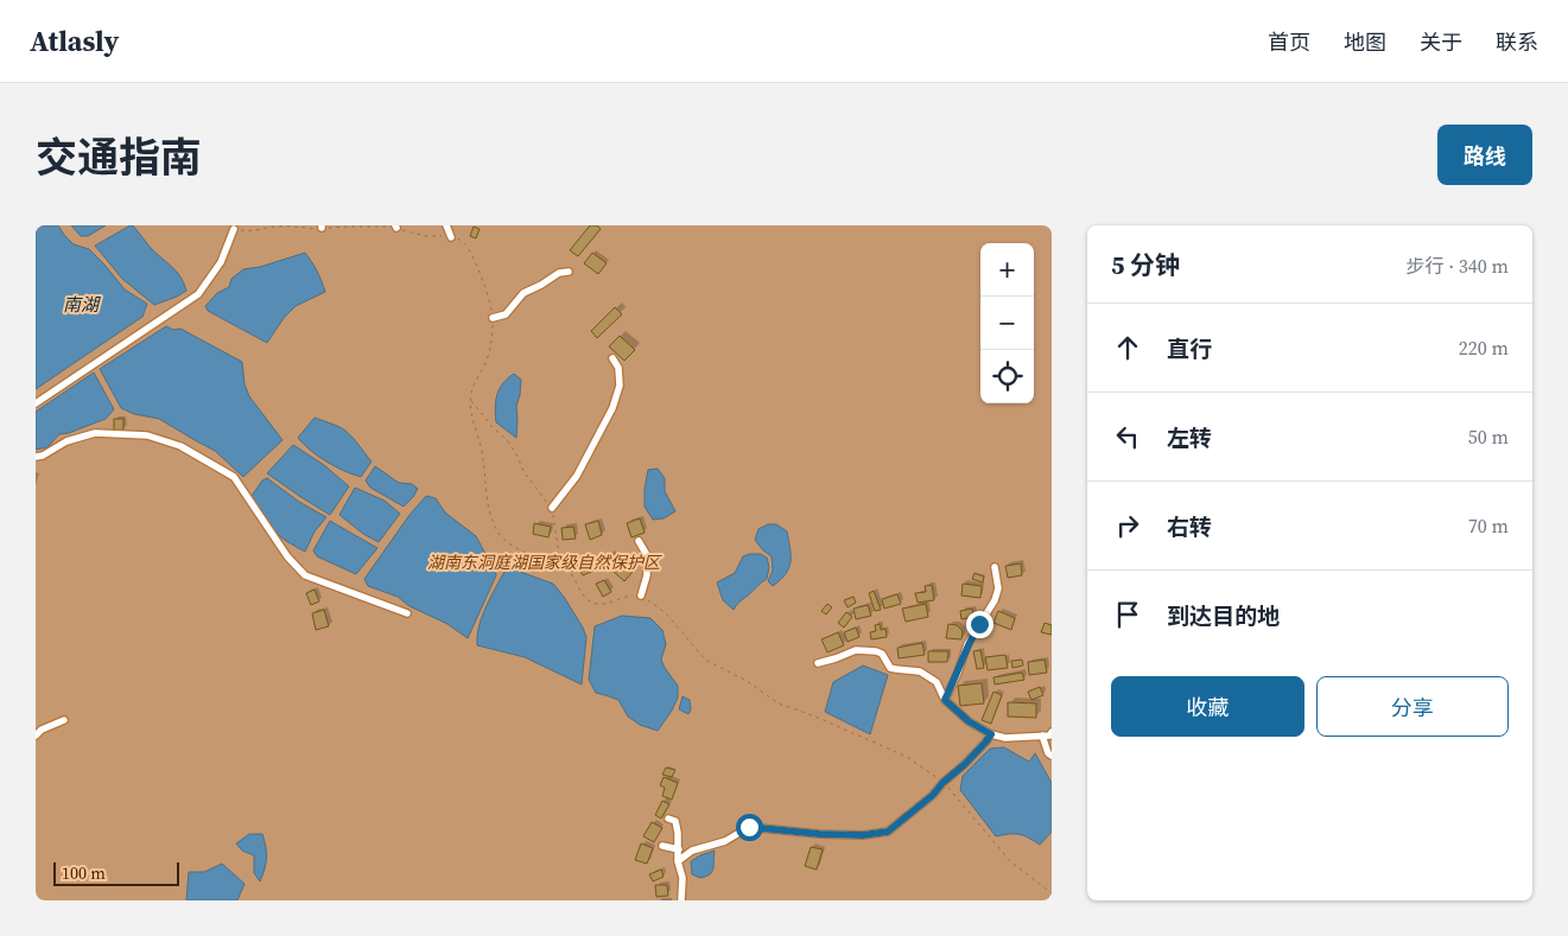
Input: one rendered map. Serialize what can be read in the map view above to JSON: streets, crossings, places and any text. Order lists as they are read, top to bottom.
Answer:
{
  "water": ["南湖"],
  "parks": ["湖南东洞庭湖国家级自然保护区"],
  "scale_bar": "100 m",
  "page": {
    "header": "Atlasly",
    "nav": [
      "首页",
      "地图",
      "关于",
      "联系"
    ],
    "title": "交通指南",
    "buttons": [
      "路线",
      ["收藏", "分享"]
    ],
    "heading": ["5 分钟", "步行 · 340 m"],
    "map_buttons": ["+", "−"],
    "list": [
      ["直行", "220 m"],
      ["左转", "50 m"],
      ["右转", "70 m"],
      "到达目的地"
    ],
    "scale": "100 m"
  }
}
